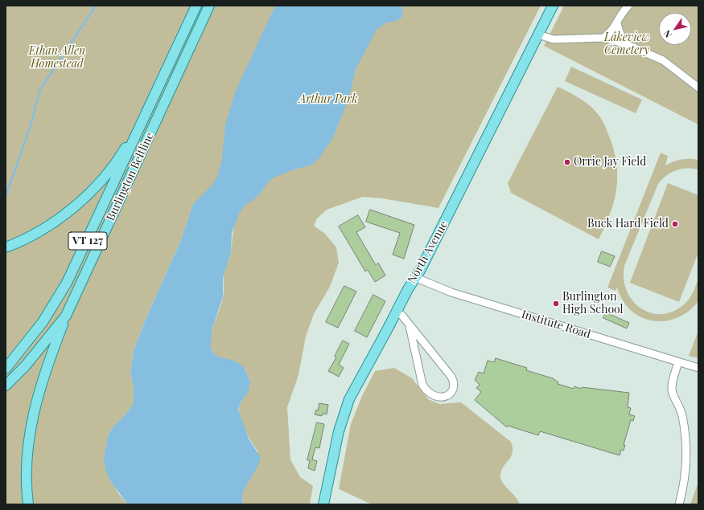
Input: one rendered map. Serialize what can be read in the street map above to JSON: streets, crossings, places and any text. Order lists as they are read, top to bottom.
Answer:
{
  "streets": {
    "main road": ["Burlington Beltline", "VT 127", "North Avenue"],
    "street": ["Institute Road"]
  },
  "crossings": [
    ["North Avenue", "Institute Road"]
  ],
  "parks": ["Lakeview Cemetery", "Ethan Allen Homestead", "Arthur Park"],
  "places": ["Orrie Jay Field", "Buck Hard Field", "Burlington High School"],
  "north": "bottom left"
}
